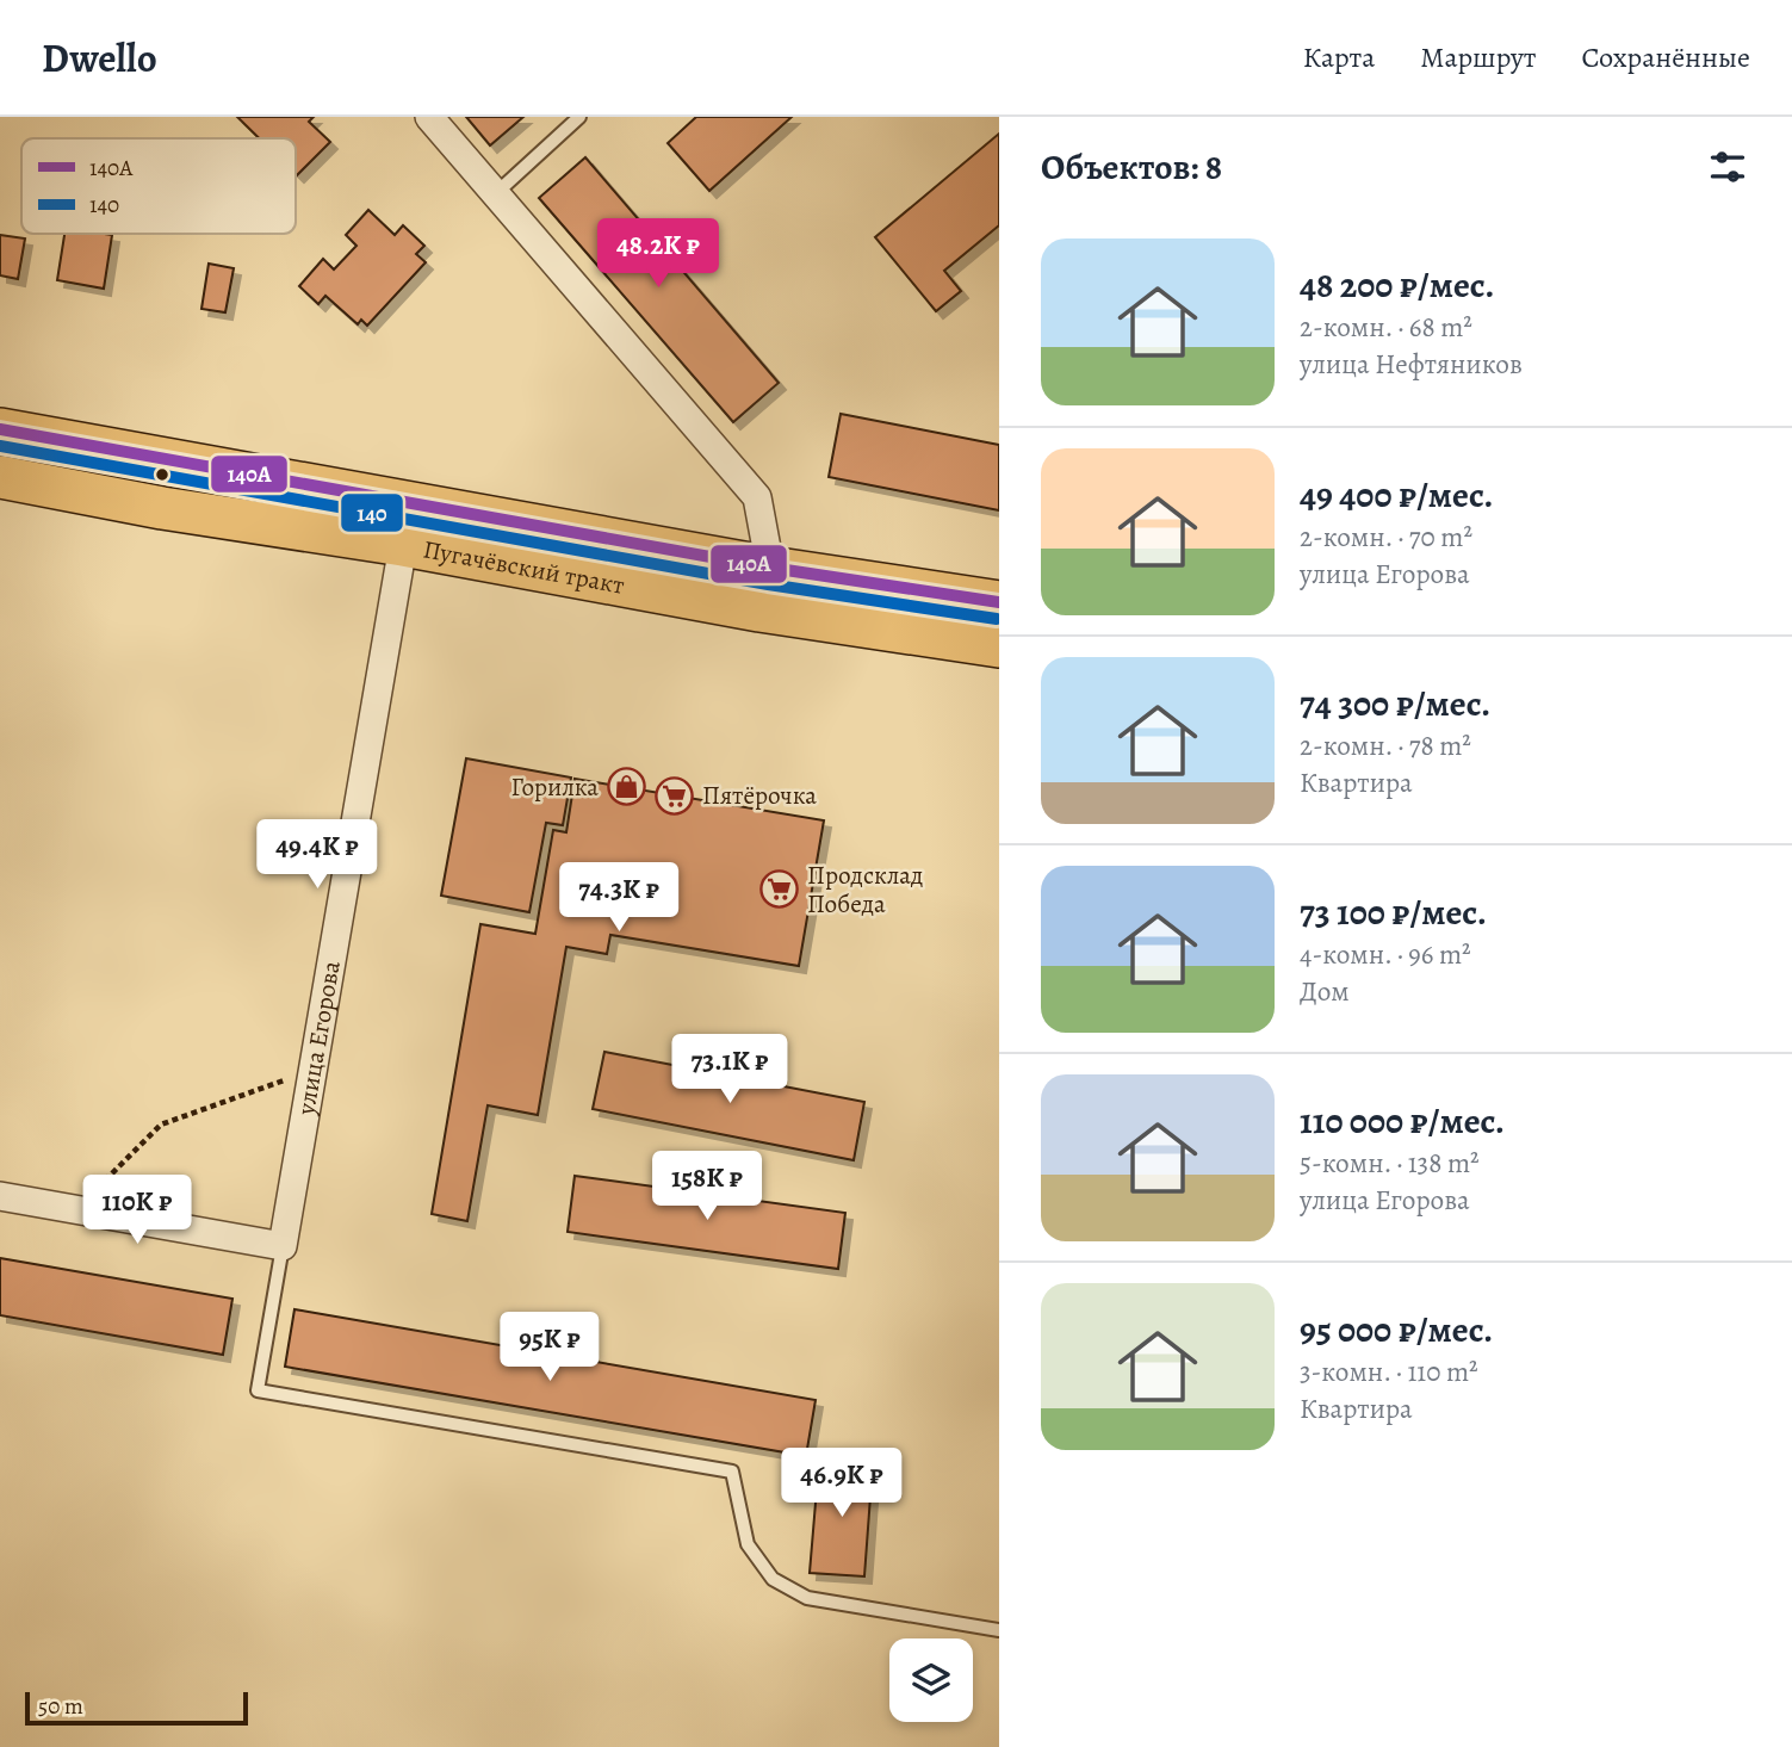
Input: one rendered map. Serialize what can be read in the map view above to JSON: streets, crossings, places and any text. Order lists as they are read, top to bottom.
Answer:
{
  "streets": {
    "main road": ["Пугачёвский тракт"],
    "street": ["улица Егорова"]
  },
  "crossings": [
    ["Пугачёвский тракт", "улица Егорова"]
  ],
  "places": {
    "shop": ["Горилка"],
    "supermarket": ["Пятёрочка", "Продсклад Победа"]
  },
  "lines": ["transit line 140А", "transit line 140"],
  "legend": ["140А", "140"],
  "scale_bar": "50 m",
  "page": {
    "header": "Dwello",
    "nav": ["Карта", "Маршрут", "Сохранённые"],
    "heading": "Объектов: 8",
    "list": [
      {
        "name": "48 200 ₽/мес.",
        "note": "2-комн. · 68 m² · улица Нефтяников"
      },
      {
        "name": "49 400 ₽/мес.",
        "note": "2-комн. · 70 m² · улица Егорова"
      },
      {
        "name": "74 300 ₽/мес.",
        "note": "2-комн. · 78 m² · Квартира"
      },
      {
        "name": "73 100 ₽/мес.",
        "note": "4-комн. · 96 m² · Дом"
      },
      {
        "name": "110 000 ₽/мес.",
        "note": "5-комн. · 138 m² · улица Егорова"
      },
      {
        "name": "95 000 ₽/мес.",
        "note": "3-комн. · 110 m² · Квартира"
      }
    ],
    "price": [
      "48.2K ₽",
      "49.4K ₽",
      "74.3K ₽",
      "73.1K ₽",
      "158K ₽",
      "110K ₽",
      "95K ₽",
      "46.9K ₽"
    ],
    "scale": "50 m"
  }
}
